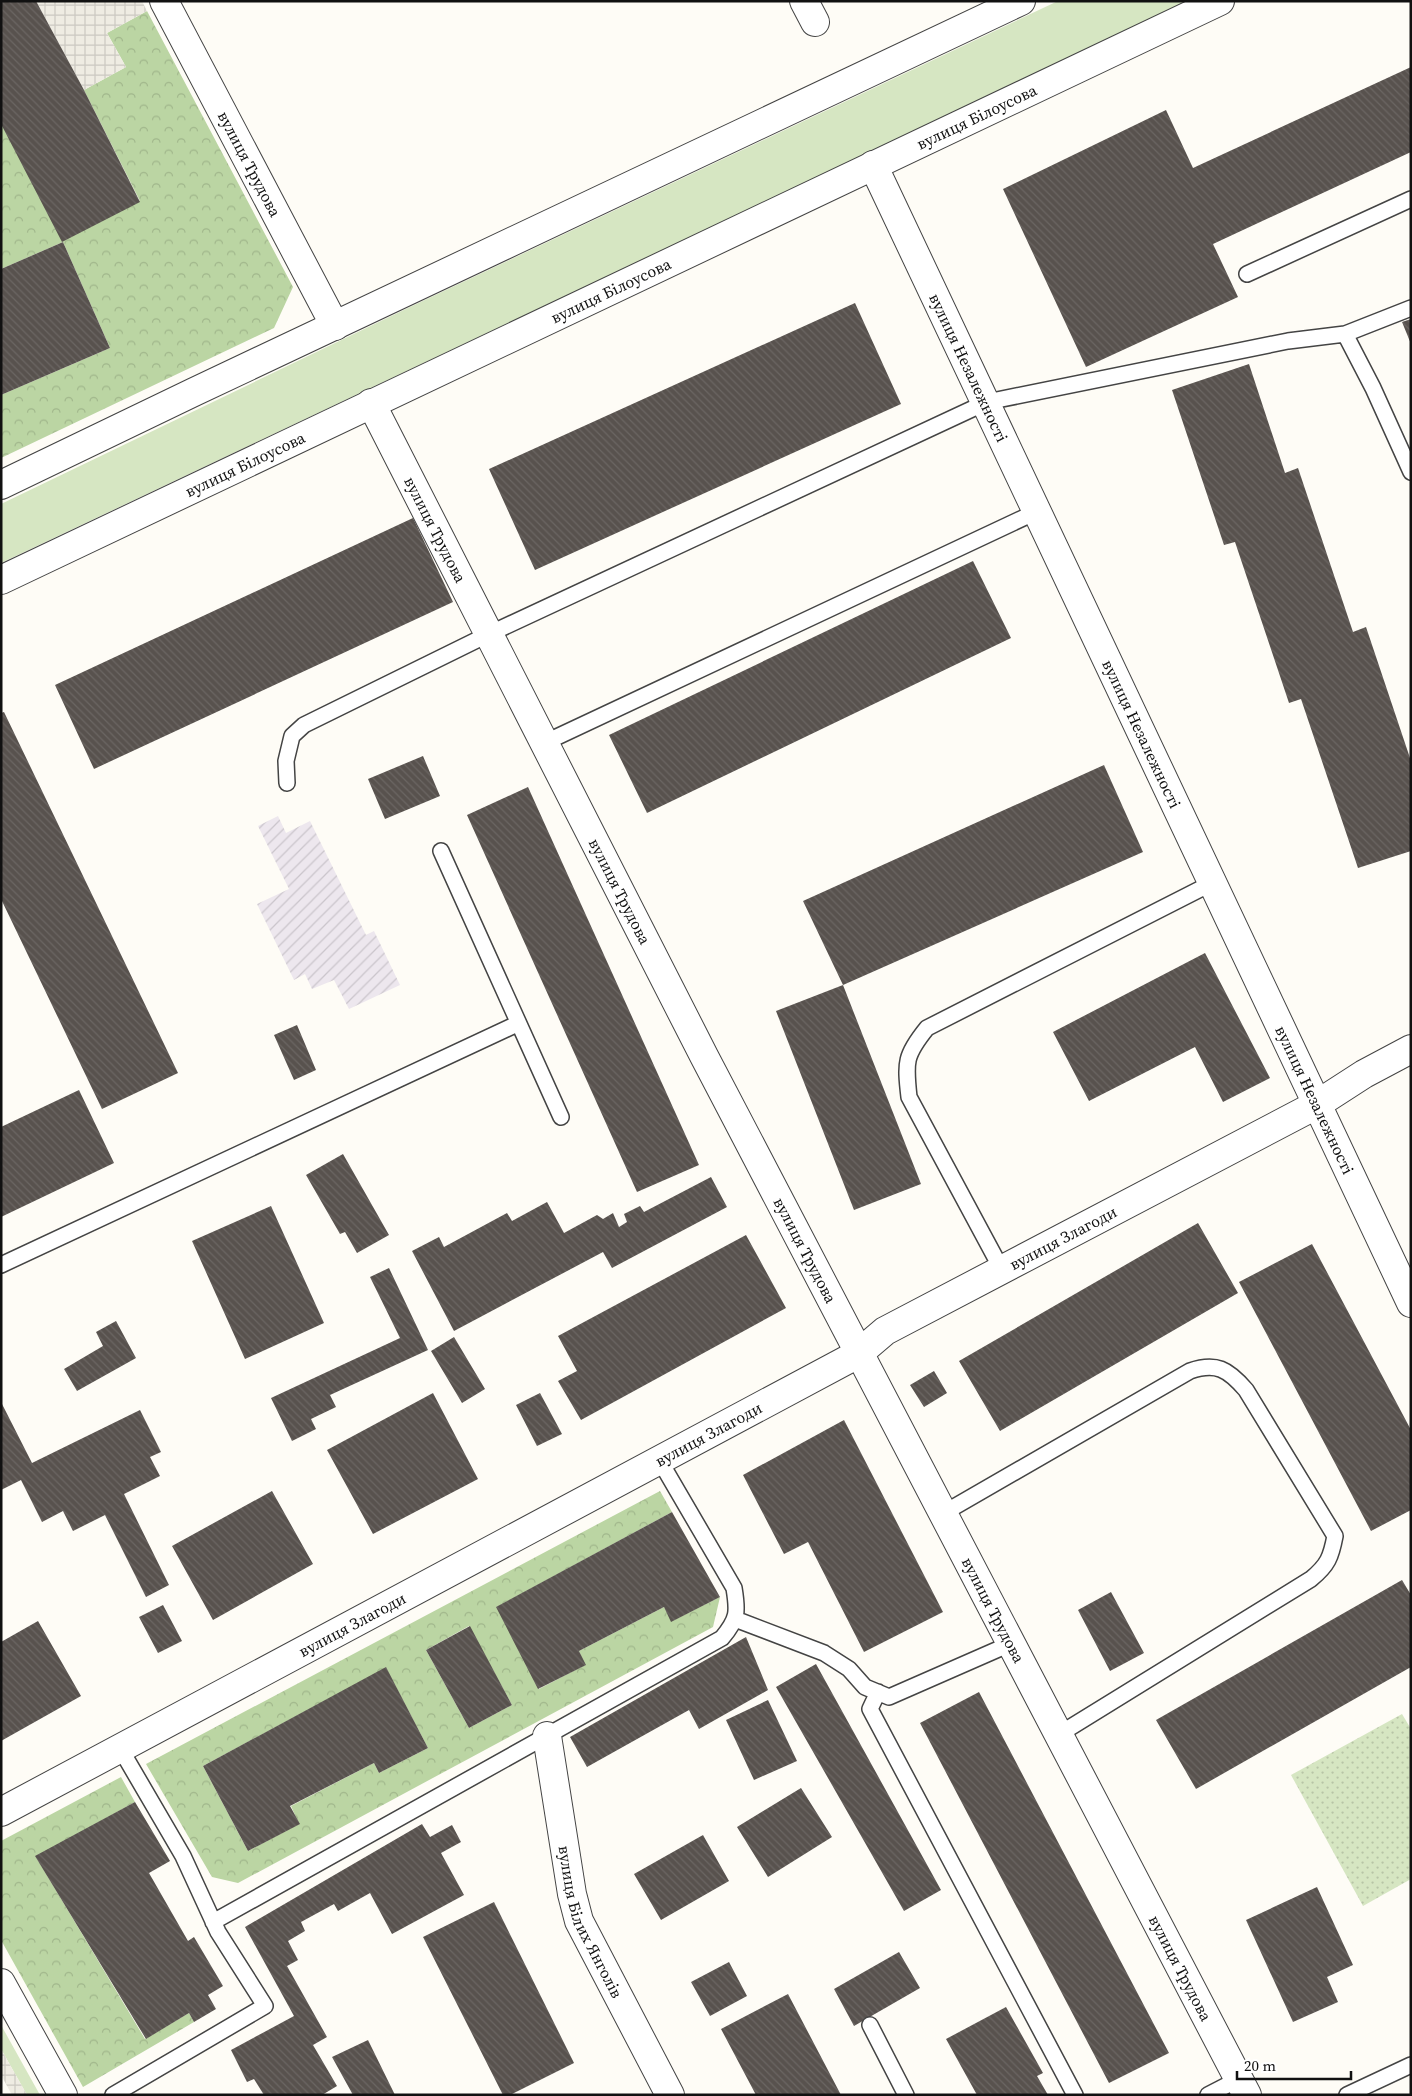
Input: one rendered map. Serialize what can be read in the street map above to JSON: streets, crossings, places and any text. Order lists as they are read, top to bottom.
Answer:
{
  "streets": {
    "street": [
      "вулиця Білоусова",
      "вулиця Трудова",
      "вулиця Незалежності",
      "вулиця Злагоди",
      "вулиця Білих Янголів"
    ]
  },
  "crossings": [
    ["вулиця Білоусова", "вулиця Трудова"],
    ["вулиця Білоусова", "вулиця Незалежності"],
    ["вулиця Трудова", "вулиця Злагоди"],
    ["вулиця Незалежності", "вулиця Злагоди"]
  ],
  "scale_bar": "20 m"
}
